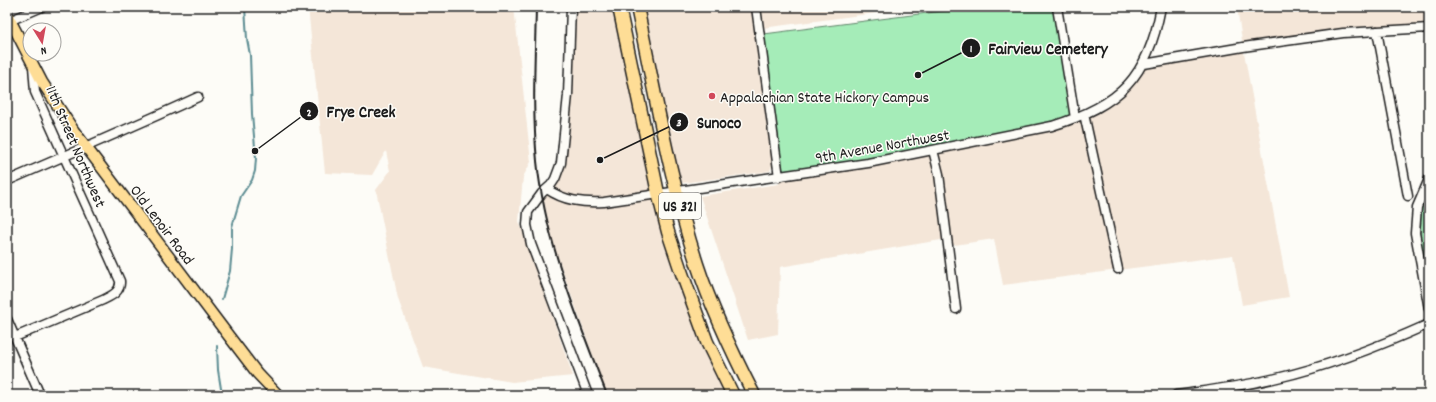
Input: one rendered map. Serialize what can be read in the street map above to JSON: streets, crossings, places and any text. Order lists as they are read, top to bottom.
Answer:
{
  "streets": {
    "highway": ["US 321"],
    "main road": ["11th Street Northwest", "Old Lenoir Road"],
    "street": ["9th Avenue Northwest"]
  },
  "crossings": [
    ["9th Avenue Northwest", "US 321"],
    ["11th Street Northwest", "Old Lenoir Road"]
  ],
  "places": [
    "Fairview Cemetery",
    "Appalachian State Hickory Campus",
    "Frye Creek",
    "Sunoco"
  ],
  "north": "bottom"
}
